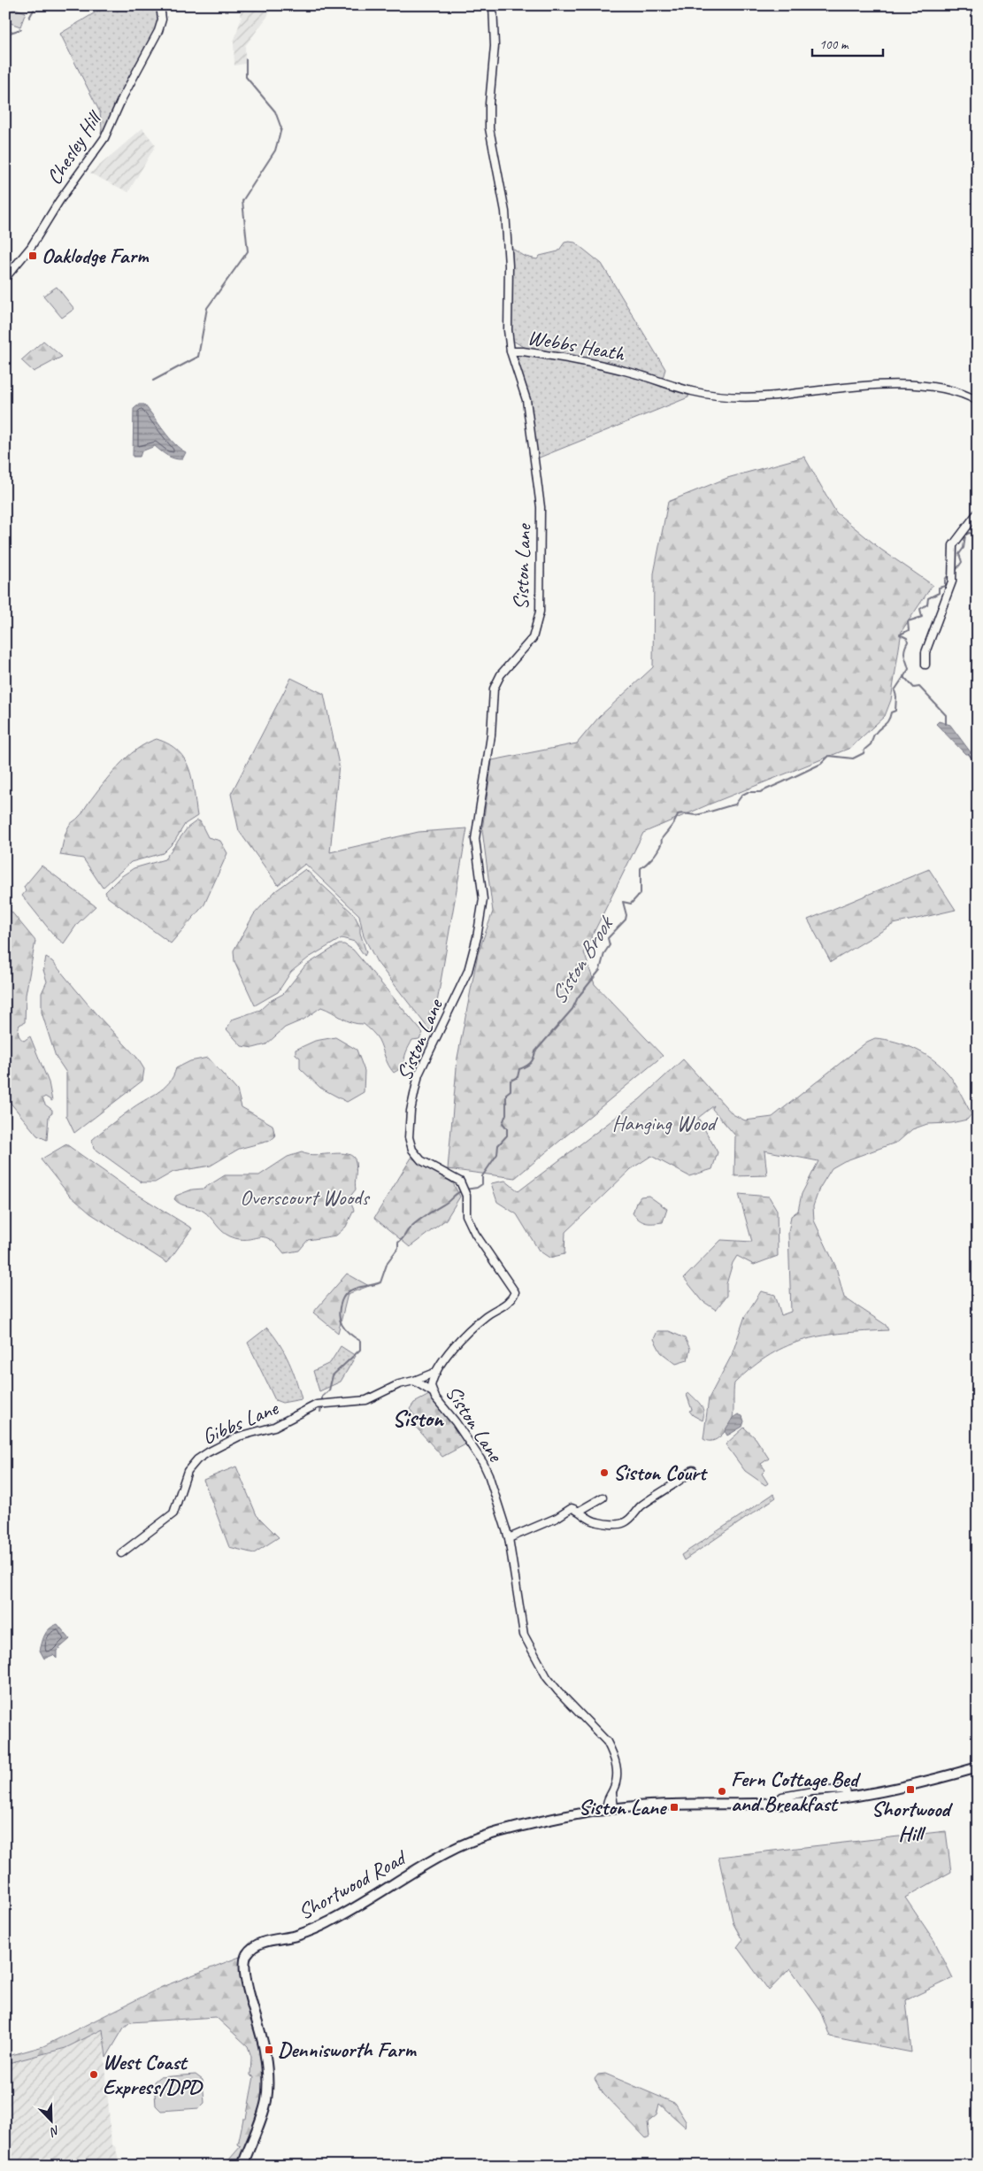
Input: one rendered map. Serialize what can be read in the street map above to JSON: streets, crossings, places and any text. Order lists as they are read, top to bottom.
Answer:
{
  "streets": {
    "main road": ["Shortwood Road"],
    "street": [
      "Chesley Hill",
      "Webbs Heath",
      "Siston Lane",
      "Gibbs Lane"
    ]
  },
  "crossings": [
    ["Webbs Heath", "Siston Lane"],
    ["Siston Lane", "Gibbs Lane"],
    ["Siston Lane", "Shortwood Road"]
  ],
  "districts": ["Siston"],
  "water": ["Siston Brook"],
  "parks": ["Hanging Wood", "Overscourt Woods"],
  "places": {
    "transit": [
      "Oaklodge Farm",
      "Shortwood Hill",
      "Siston Lane",
      "Dennisworth Farm"
    ],
    "other": ["Siston Court", "Fern Cottage Bed and Breakfast", "West Coast Express/DPD"]
  },
  "scale_bar": "100 m",
  "north": "bottom right"
}
